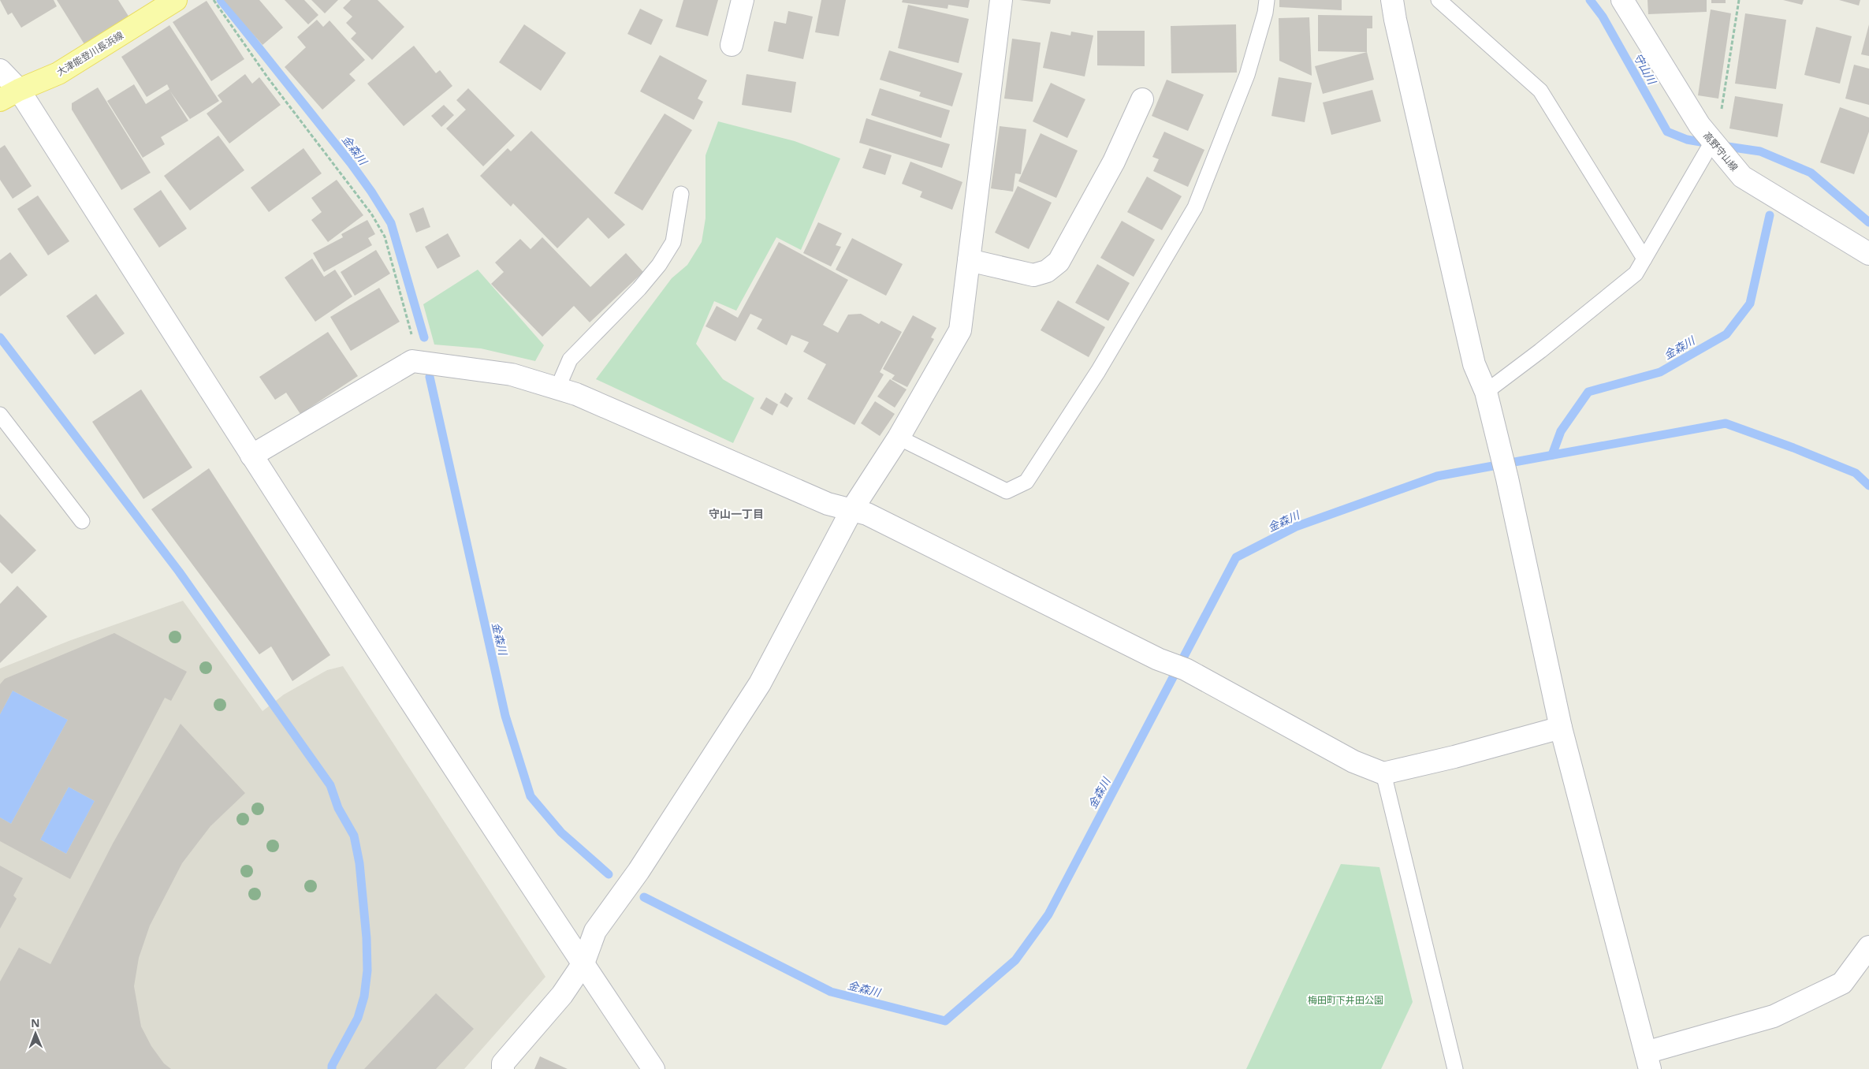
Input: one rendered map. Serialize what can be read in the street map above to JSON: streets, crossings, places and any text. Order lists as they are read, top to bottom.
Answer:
{
  "streets": {
    "main road": ["大津能登川長浜線"],
    "street": ["高野守山線"]
  },
  "districts": ["守山一丁目"],
  "water": ["守山川", "金森川"],
  "parks": ["梅田町下井田公園"],
  "north": "top"
}
